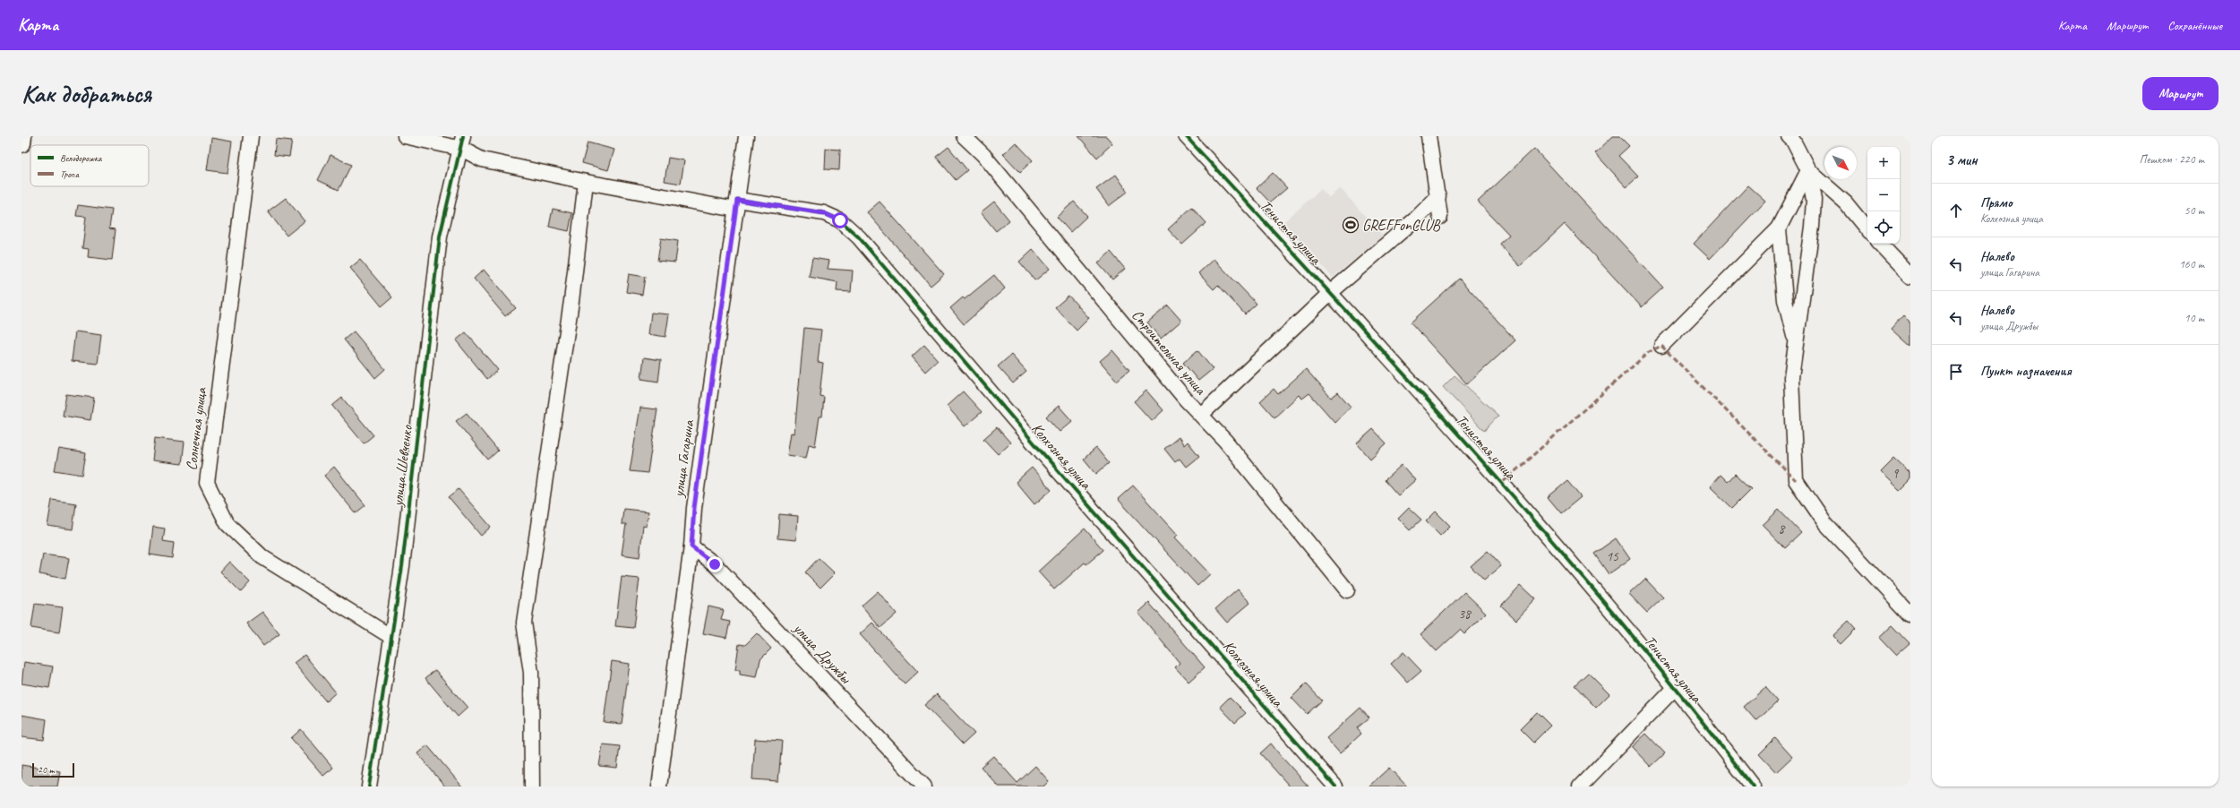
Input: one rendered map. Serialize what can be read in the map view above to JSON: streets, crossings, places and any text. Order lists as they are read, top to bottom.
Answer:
{
  "streets": {
    "street": [
      "Тенистая улица",
      "Строительная улица",
      "Солнечная улица",
      "Колхозная улица",
      "улица Гагарина",
      "улица Шевченко",
      "улица Дружбы"
    ]
  },
  "crossings": [
    ["Солнечная улица", "улица Шевченко"],
    ["Колхозная улица", "улица Гагарина"],
    ["Колхозная улица", "улица Шевченко"],
    ["улица Гагарина", "улица Дружбы"]
  ],
  "places": {
    "sports": ["GREFFonCLUB"]
  },
  "house_numbers": [
    "9",
    "8",
    "15",
    "38"
  ],
  "legend": ["Велодорожка", "Тропа"],
  "scale_bar": "20 m",
  "north": "bottom right",
  "page": {
    "header": "Карта",
    "nav": ["Карта", "Маршрут", "Сохранённые"],
    "buttons": "Маршрут",
    "title": "Как добраться",
    "heading": ["3 мин", "Пешком · 220 m"],
    "map_buttons": ["+", "−"],
    "list": [
      ["Прямо", "Колхозная улица", "50 m"],
      ["Налево", "улица Гагарина", "160 m"],
      ["Налево", "улица Дружбы", "10 m"],
      "Пункт назначения"
    ],
    "scale": "20 m"
  }
}
